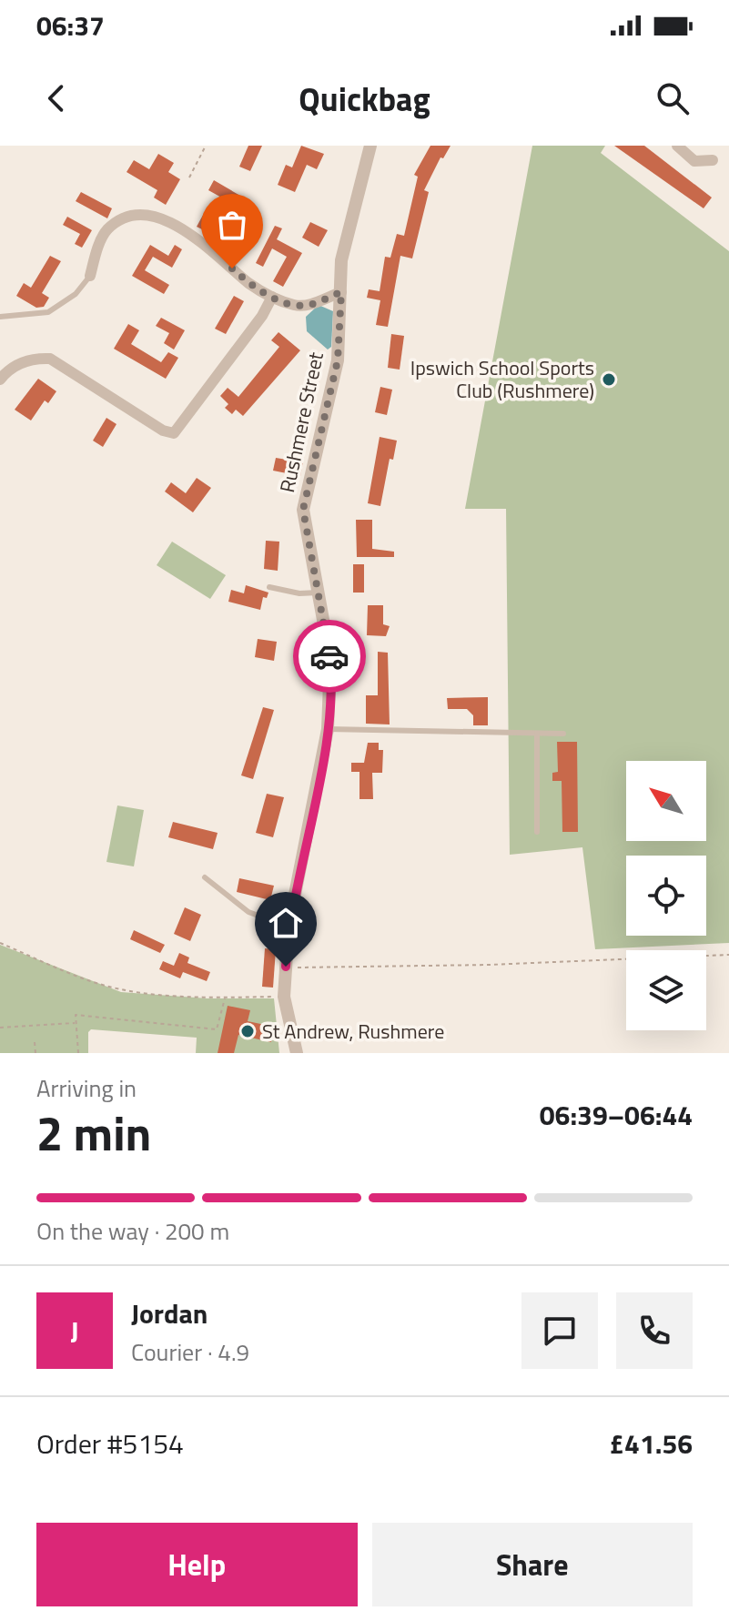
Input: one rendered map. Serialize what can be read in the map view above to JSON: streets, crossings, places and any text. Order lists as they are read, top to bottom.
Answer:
{
  "streets": {
    "street": ["Rushmere Street"]
  },
  "places": ["Ipswich School Sports Club (Rushmere)", "St Andrew, Rushmere"],
  "north": "top left",
  "page": {
    "status": "06:37",
    "header": "Quickbag",
    "heading": ["2 min", "Arriving in", "06:39–06:44"],
    "panel": [
      "Jordan",
      "Courier · 4.9",
      "Order #5154",
      "£41.56"
    ],
    "bar": "On the way · 200 m",
    "round": "J",
    "buttons": ["Help", "Share"]
  }
}
